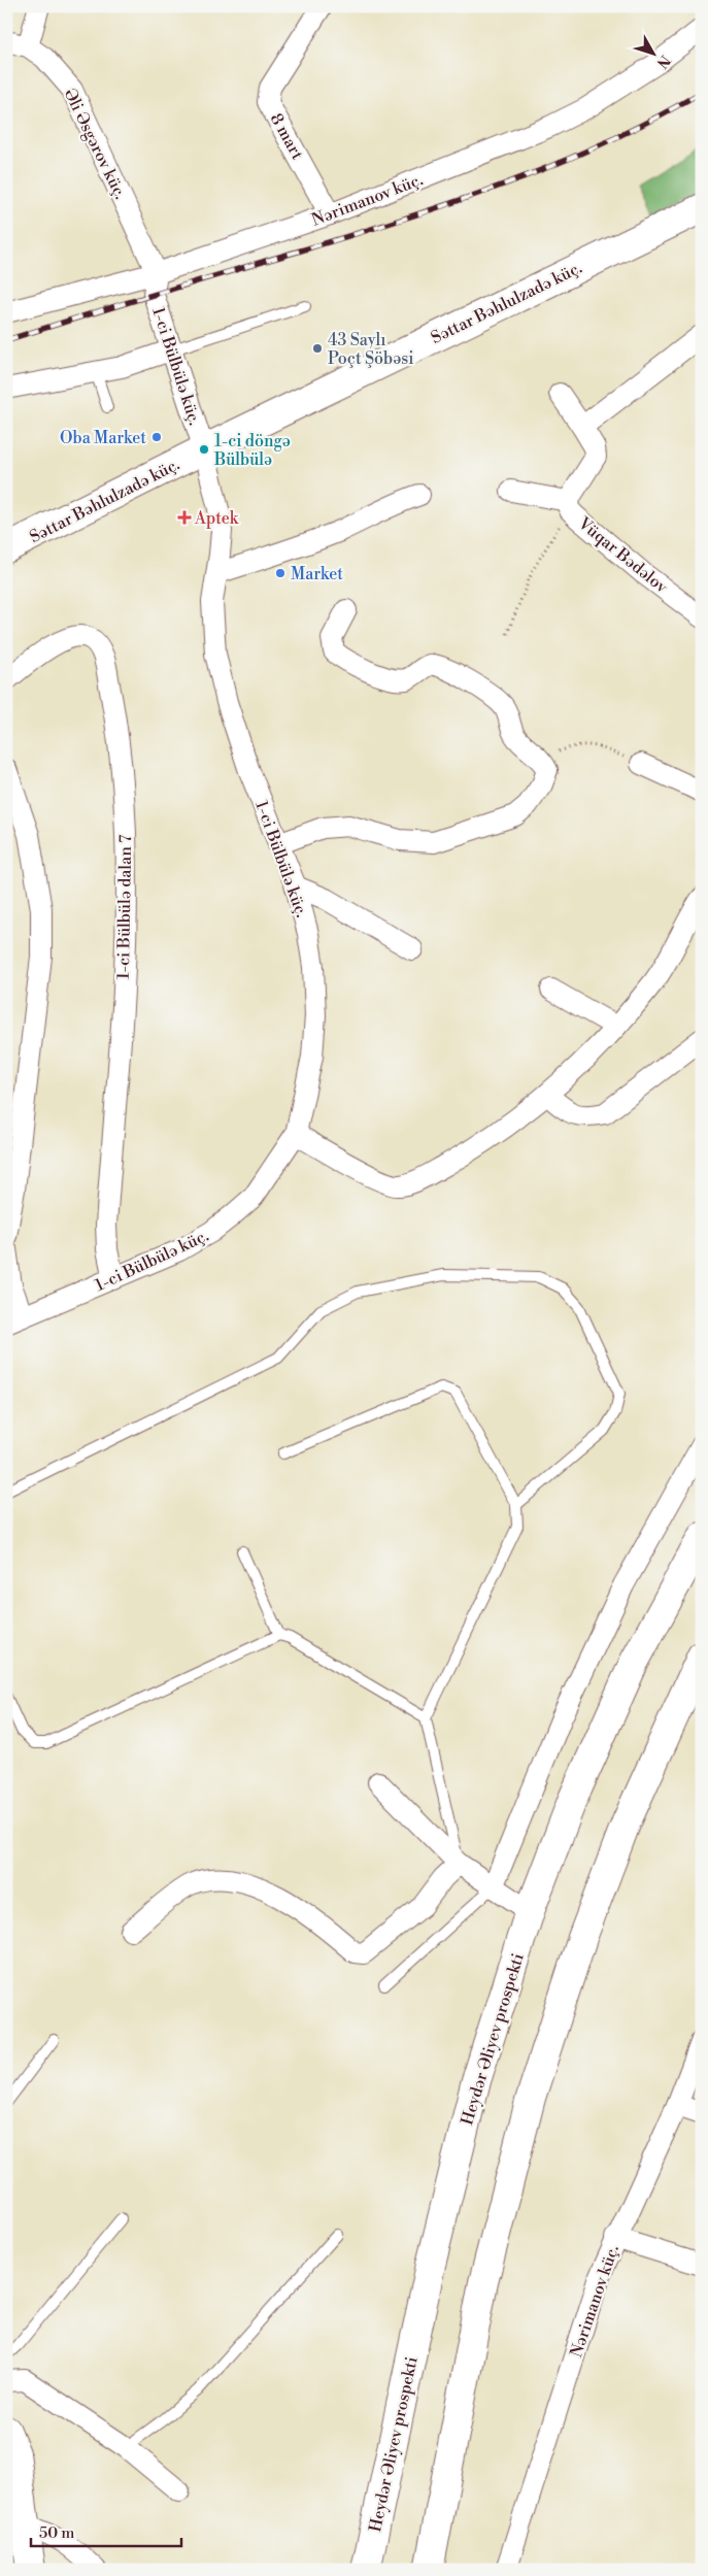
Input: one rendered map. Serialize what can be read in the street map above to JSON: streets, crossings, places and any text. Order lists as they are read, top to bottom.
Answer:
{
  "streets": {
    "main road": ["Səttar Bəhlulzadə küç.", "Heydər Əliyev prospekti"],
    "street": [
      "8 mart",
      "Əli Əsgərov küç.",
      "Nərimanov küç.",
      "1-ci Bülbülə küç.",
      "Vüqar Bədəlov",
      "1-ci Bülbülə dalan 7"
    ]
  },
  "crossings": [
    ["8 mart", "Nərimanov küç."],
    ["Əli Əsgərov küç.", "Nərimanov küç."],
    ["Əli Əsgərov küç.", "1-ci Bülbülə küç."],
    ["Nərimanov küç.", "1-ci Bülbülə küç."],
    ["Səttar Bəhlulzadə küç.", "1-ci Bülbülə küç."],
    ["1-ci Bülbülə küç.", "1-ci Bülbülə dalan 7"]
  ],
  "places": {
    "other": [
      "43 Saylı Poçt Şöbəsi",
      "Oba Market",
      "1-ci döngə Bülbülə",
      "Market"
    ],
    "health": ["Aptek"]
  },
  "scale_bar": "50 m",
  "north": "bottom right"
}
